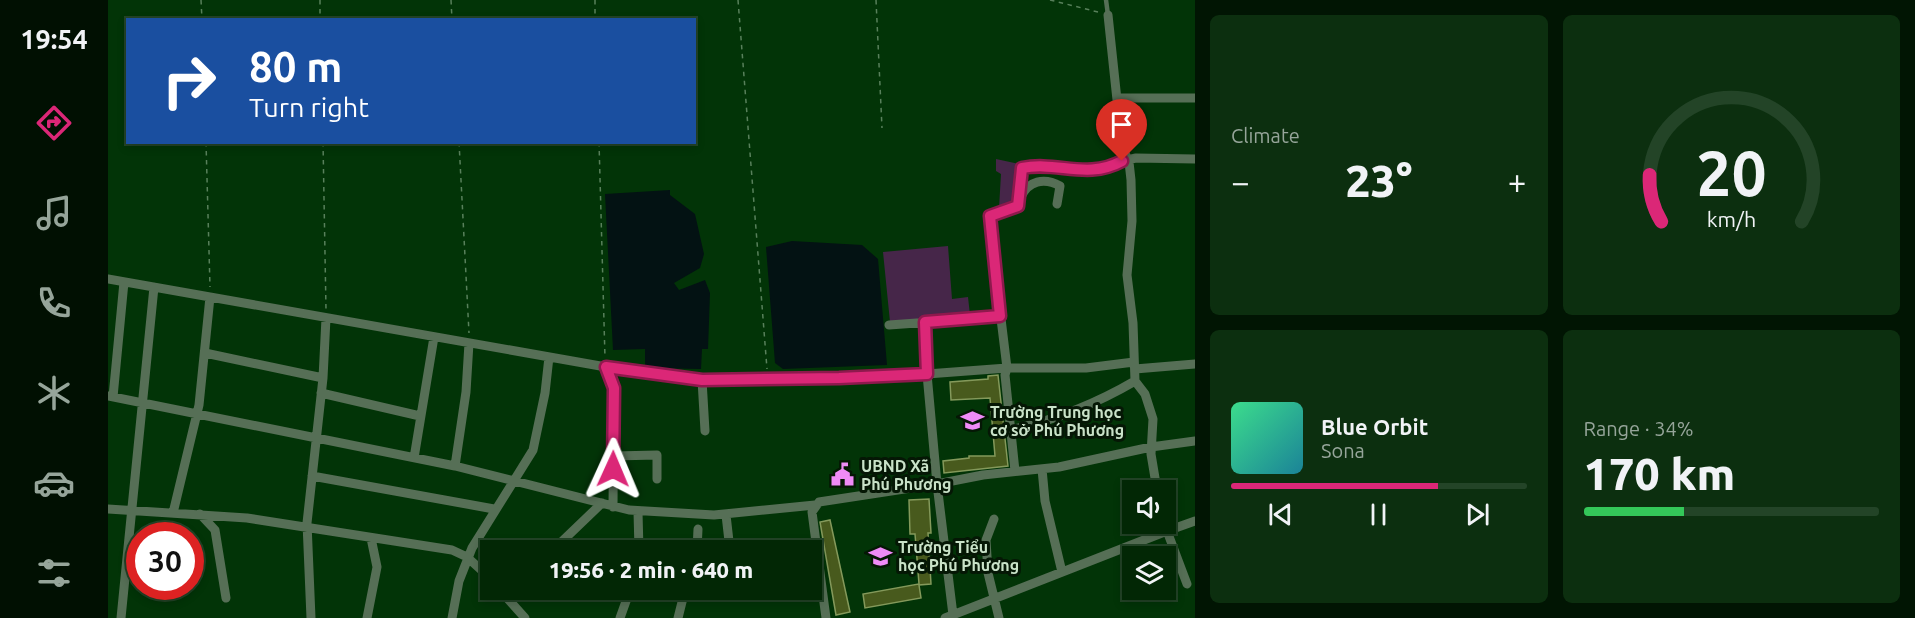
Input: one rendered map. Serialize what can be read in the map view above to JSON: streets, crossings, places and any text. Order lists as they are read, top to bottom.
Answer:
{
  "places": {
    "school or university": ["Trường Trung học cơ sở Phú Phương", "Trường Tiểu học Phú Phương"],
    "public building": ["UBND Xã Phú Phương"]
  },
  "page": {
    "tabs": "19:54",
    "tile": [
      "Climate",
      ["Range · 34%", "170 km"]
    ],
    "turn": ["80 m", "Turn right"],
    "heat": ["−", "23°", "+"],
    "song": ["Blue Orbit", "Sona"],
    "limit": "30",
    "trip": "19:56 · 2 min · 640 m",
    "gauge": ["20", "km/h"]
  }
}
